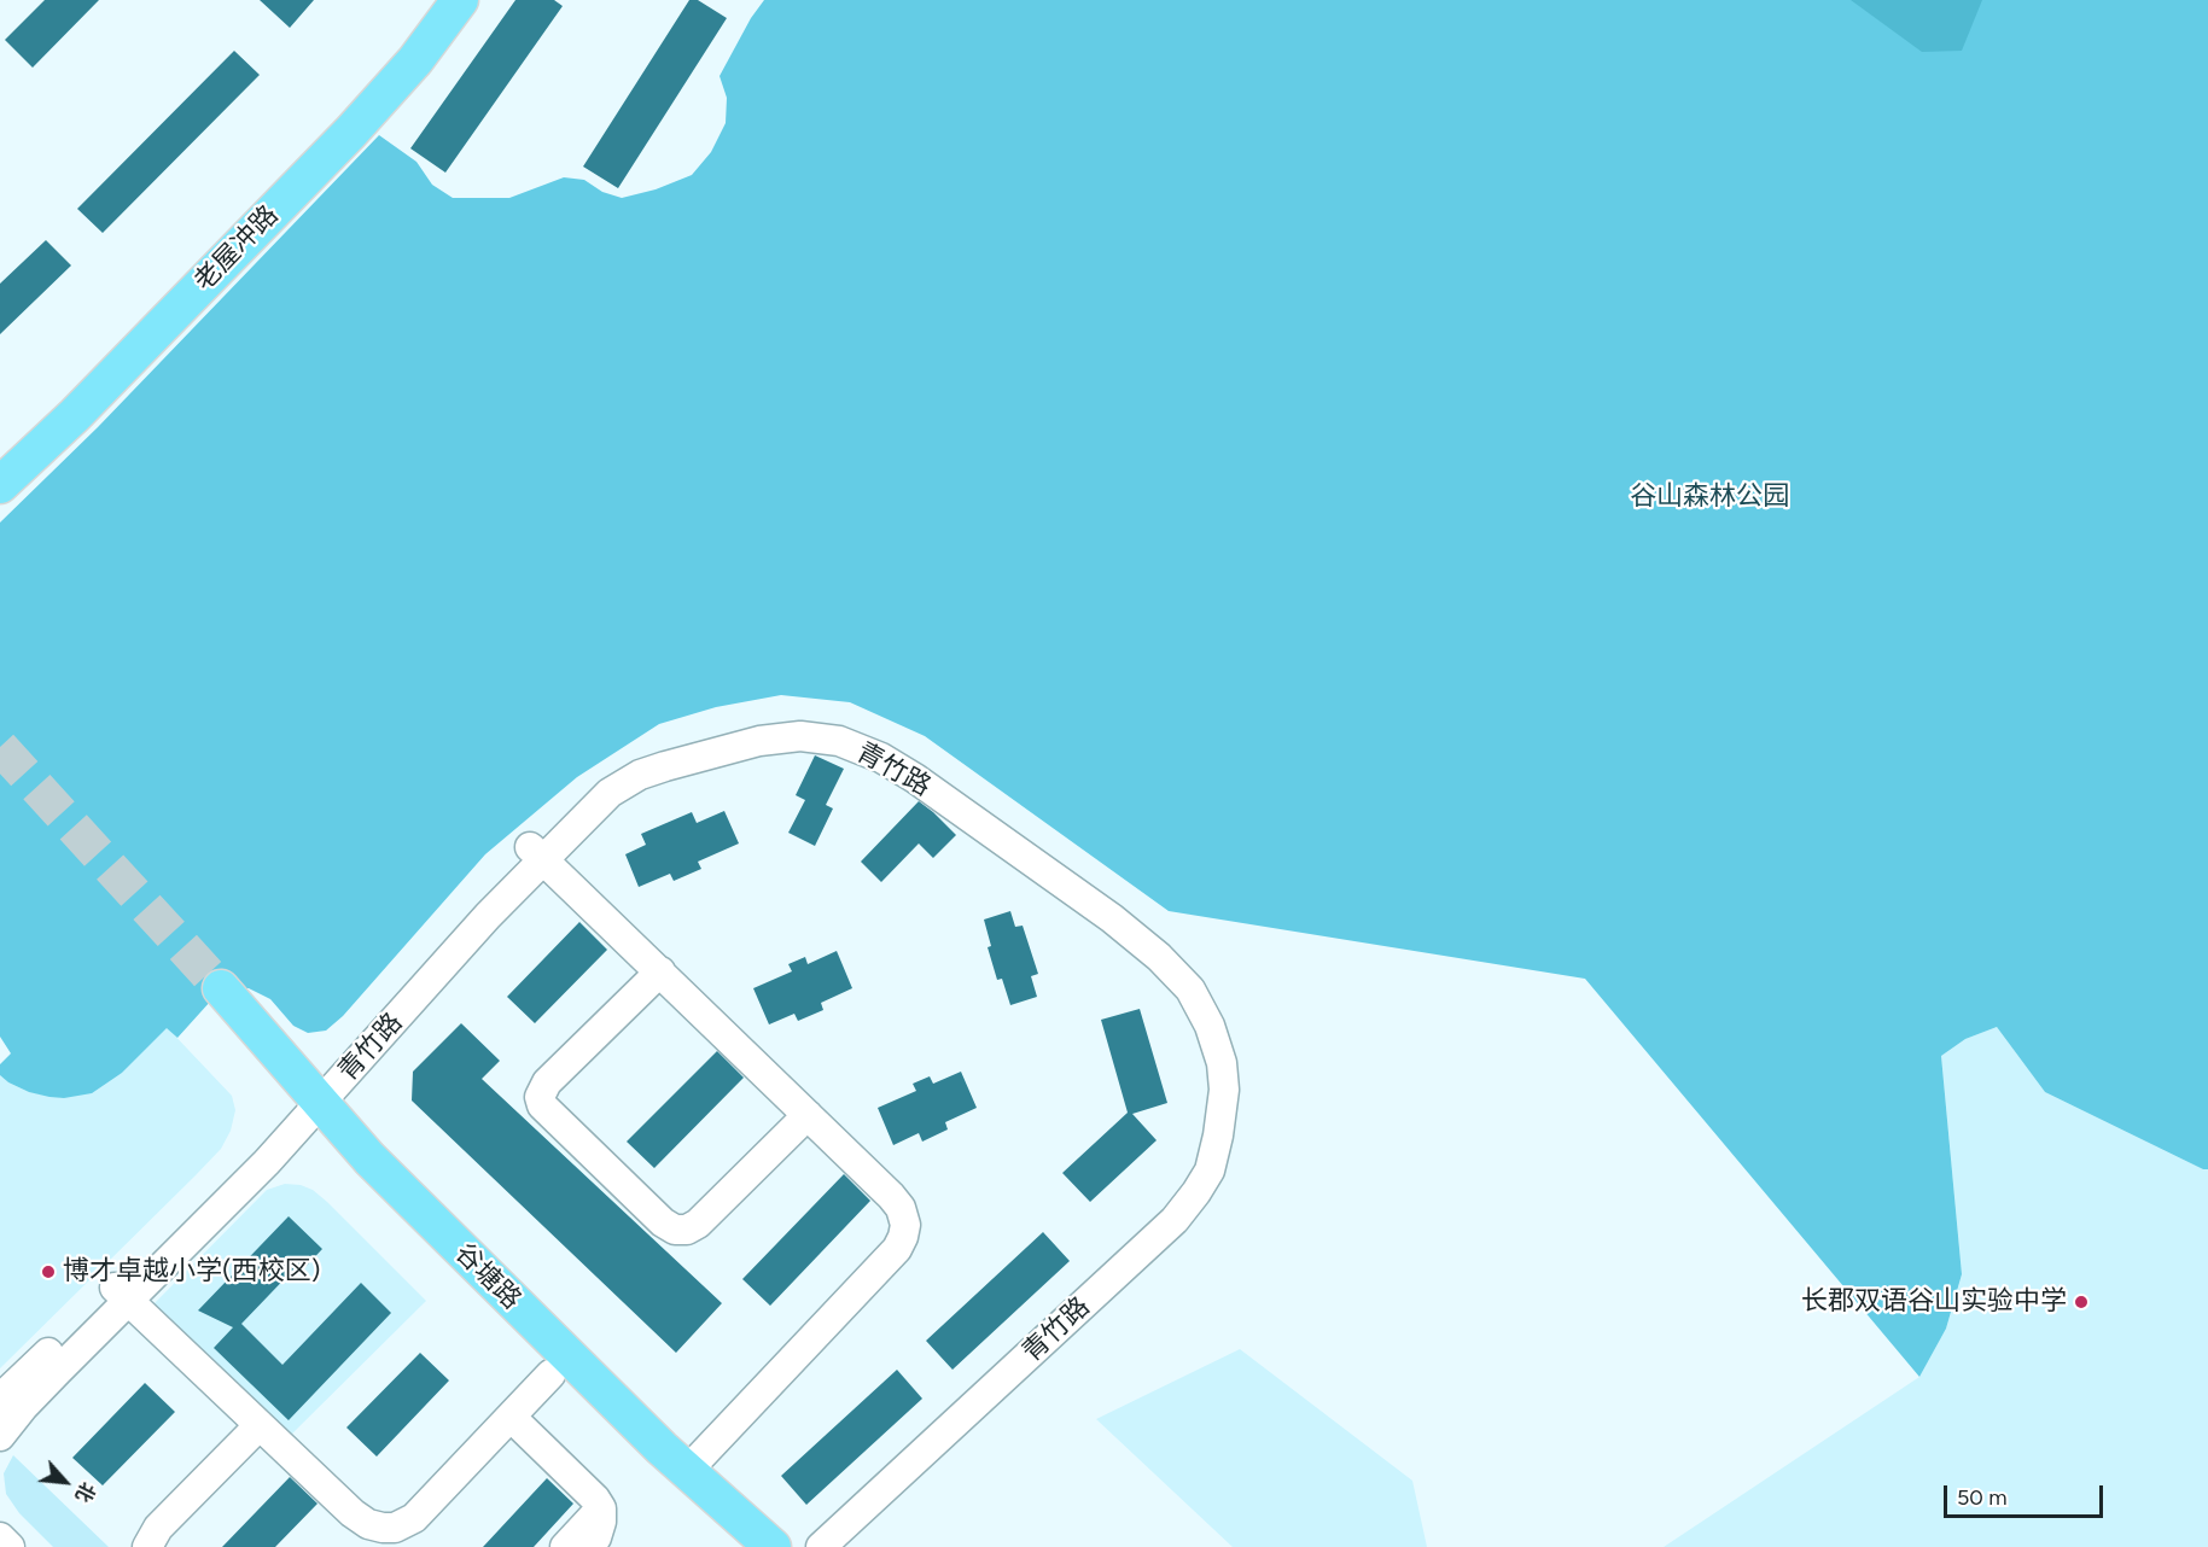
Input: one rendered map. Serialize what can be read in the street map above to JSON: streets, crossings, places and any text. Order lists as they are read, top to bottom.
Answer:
{
  "streets": {
    "main road": ["老屋冲路", "谷塘路"],
    "street": ["青竹路"]
  },
  "crossings": [
    ["青竹路", "谷塘路"]
  ],
  "parks": ["谷山森林公园"],
  "places": ["博才卓越小学(西校区)", "长郡双语谷山实验中学"],
  "scale_bar": "50 m",
  "north": "bottom right"
}
